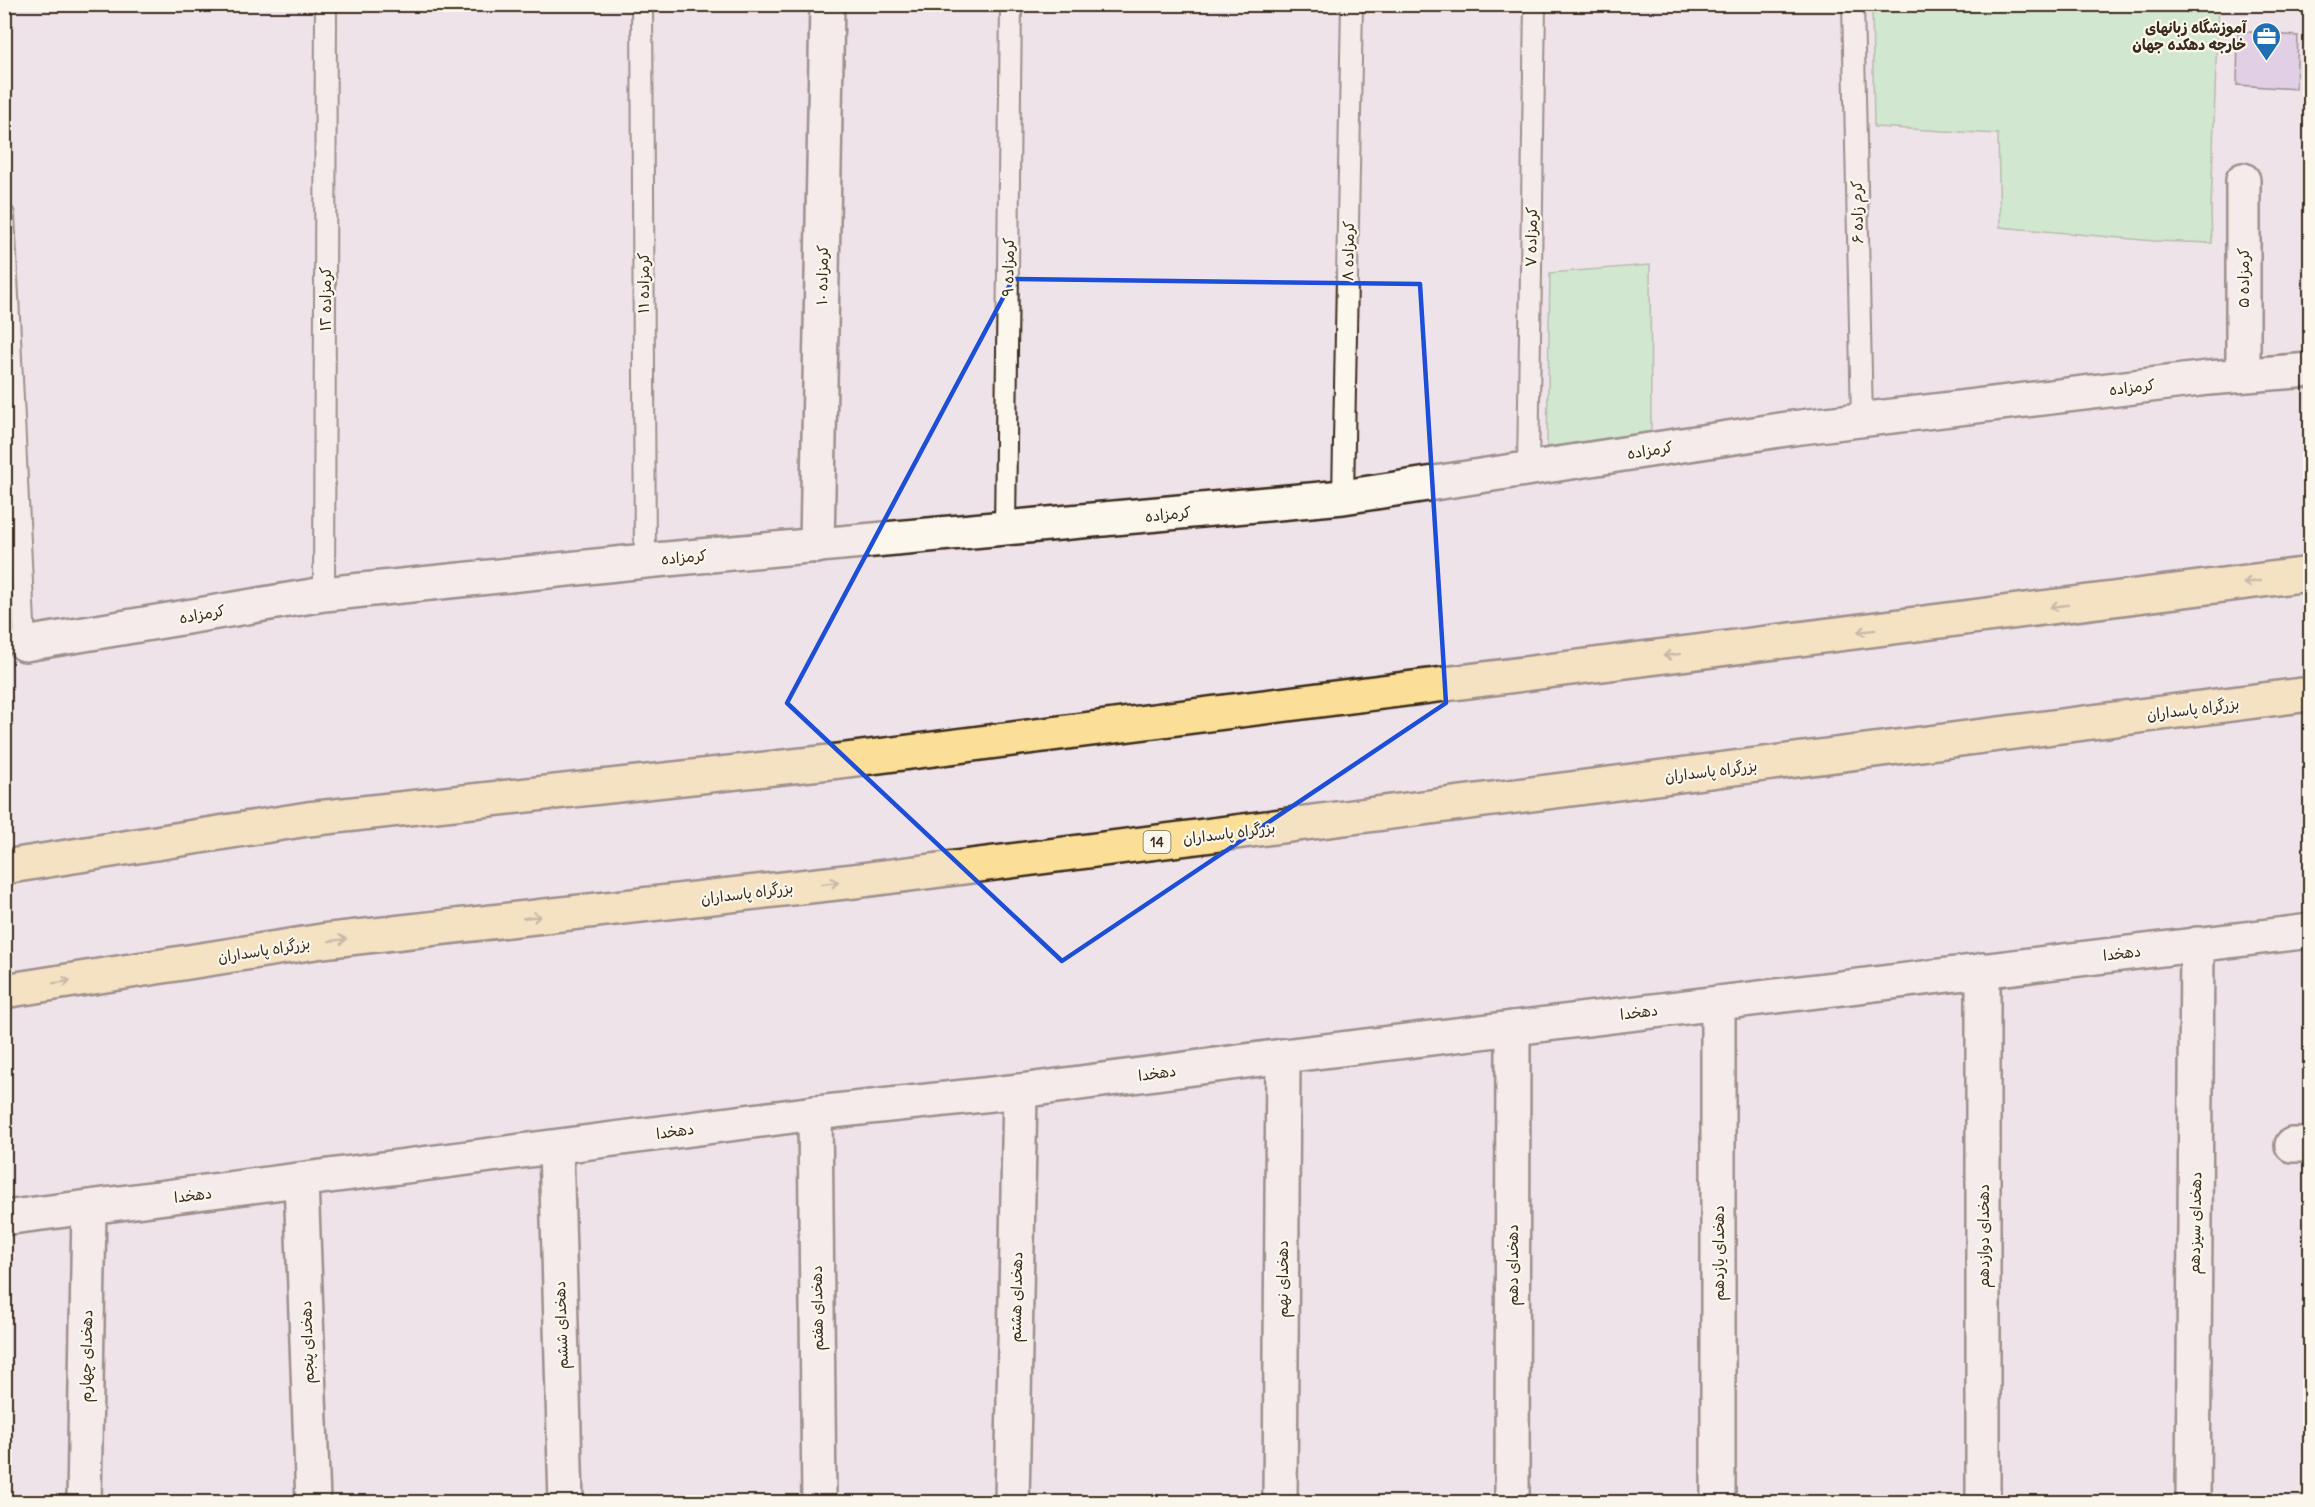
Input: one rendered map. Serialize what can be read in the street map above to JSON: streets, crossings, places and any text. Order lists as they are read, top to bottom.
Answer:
{
  "streets": {
    "highway": ["بزرگراه پاسداران", "14"],
    "street": [
      "کرمزاده ١٠",
      "کرمزاده ۵",
      "کرمزاده",
      "دهخدا",
      "دهخدای سیزدهم",
      "دهخدای دوازدهم",
      "دهخدای یازدهم",
      "دهخدای دهم",
      "دهخدای نهم",
      "دهخدای هشتم",
      "دهخدای هفتم",
      "دهخدای ششم",
      "دهخدای پنجم",
      "دهخدای چهارم"
    ],
    "lane": [
      "کرم زاده ۶",
      "کرمزاده ٧",
      "کرمزاده ٨",
      "کرمزاده ٩",
      "کرمزاده ١١",
      "کرمزاده ١٢"
    ]
  },
  "crossings": [
    ["کرم زاده ۶", "کرمزاده"],
    ["کرمزاده ٧", "کرمزاده"],
    ["کرمزاده ٨", "کرمزاده"],
    ["کرمزاده ٩", "کرمزاده"],
    ["کرمزاده ١٠", "کرمزاده"],
    ["کرمزاده ۵", "کرمزاده"],
    ["کرمزاده ١١", "کرمزاده"],
    ["کرمزاده ١٢", "کرمزاده"],
    ["دهخدا", "دهخدای سیزدهم"],
    ["دهخدا", "دهخدای دوازدهم"],
    ["دهخدا", "دهخدای یازدهم"],
    ["دهخدا", "دهخدای دهم"],
    ["دهخدا", "دهخدای نهم"],
    ["دهخدا", "دهخدای هشتم"],
    ["دهخدا", "دهخدای هفتم"],
    ["دهخدا", "دهخدای ششم"],
    ["دهخدا", "دهخدای پنجم"],
    ["دهخدا", "دهخدای چهارم"]
  ],
  "places": {
    "office": ["آموزشگاه زبانهای خارجه دهکده جهان"]
  }
}
